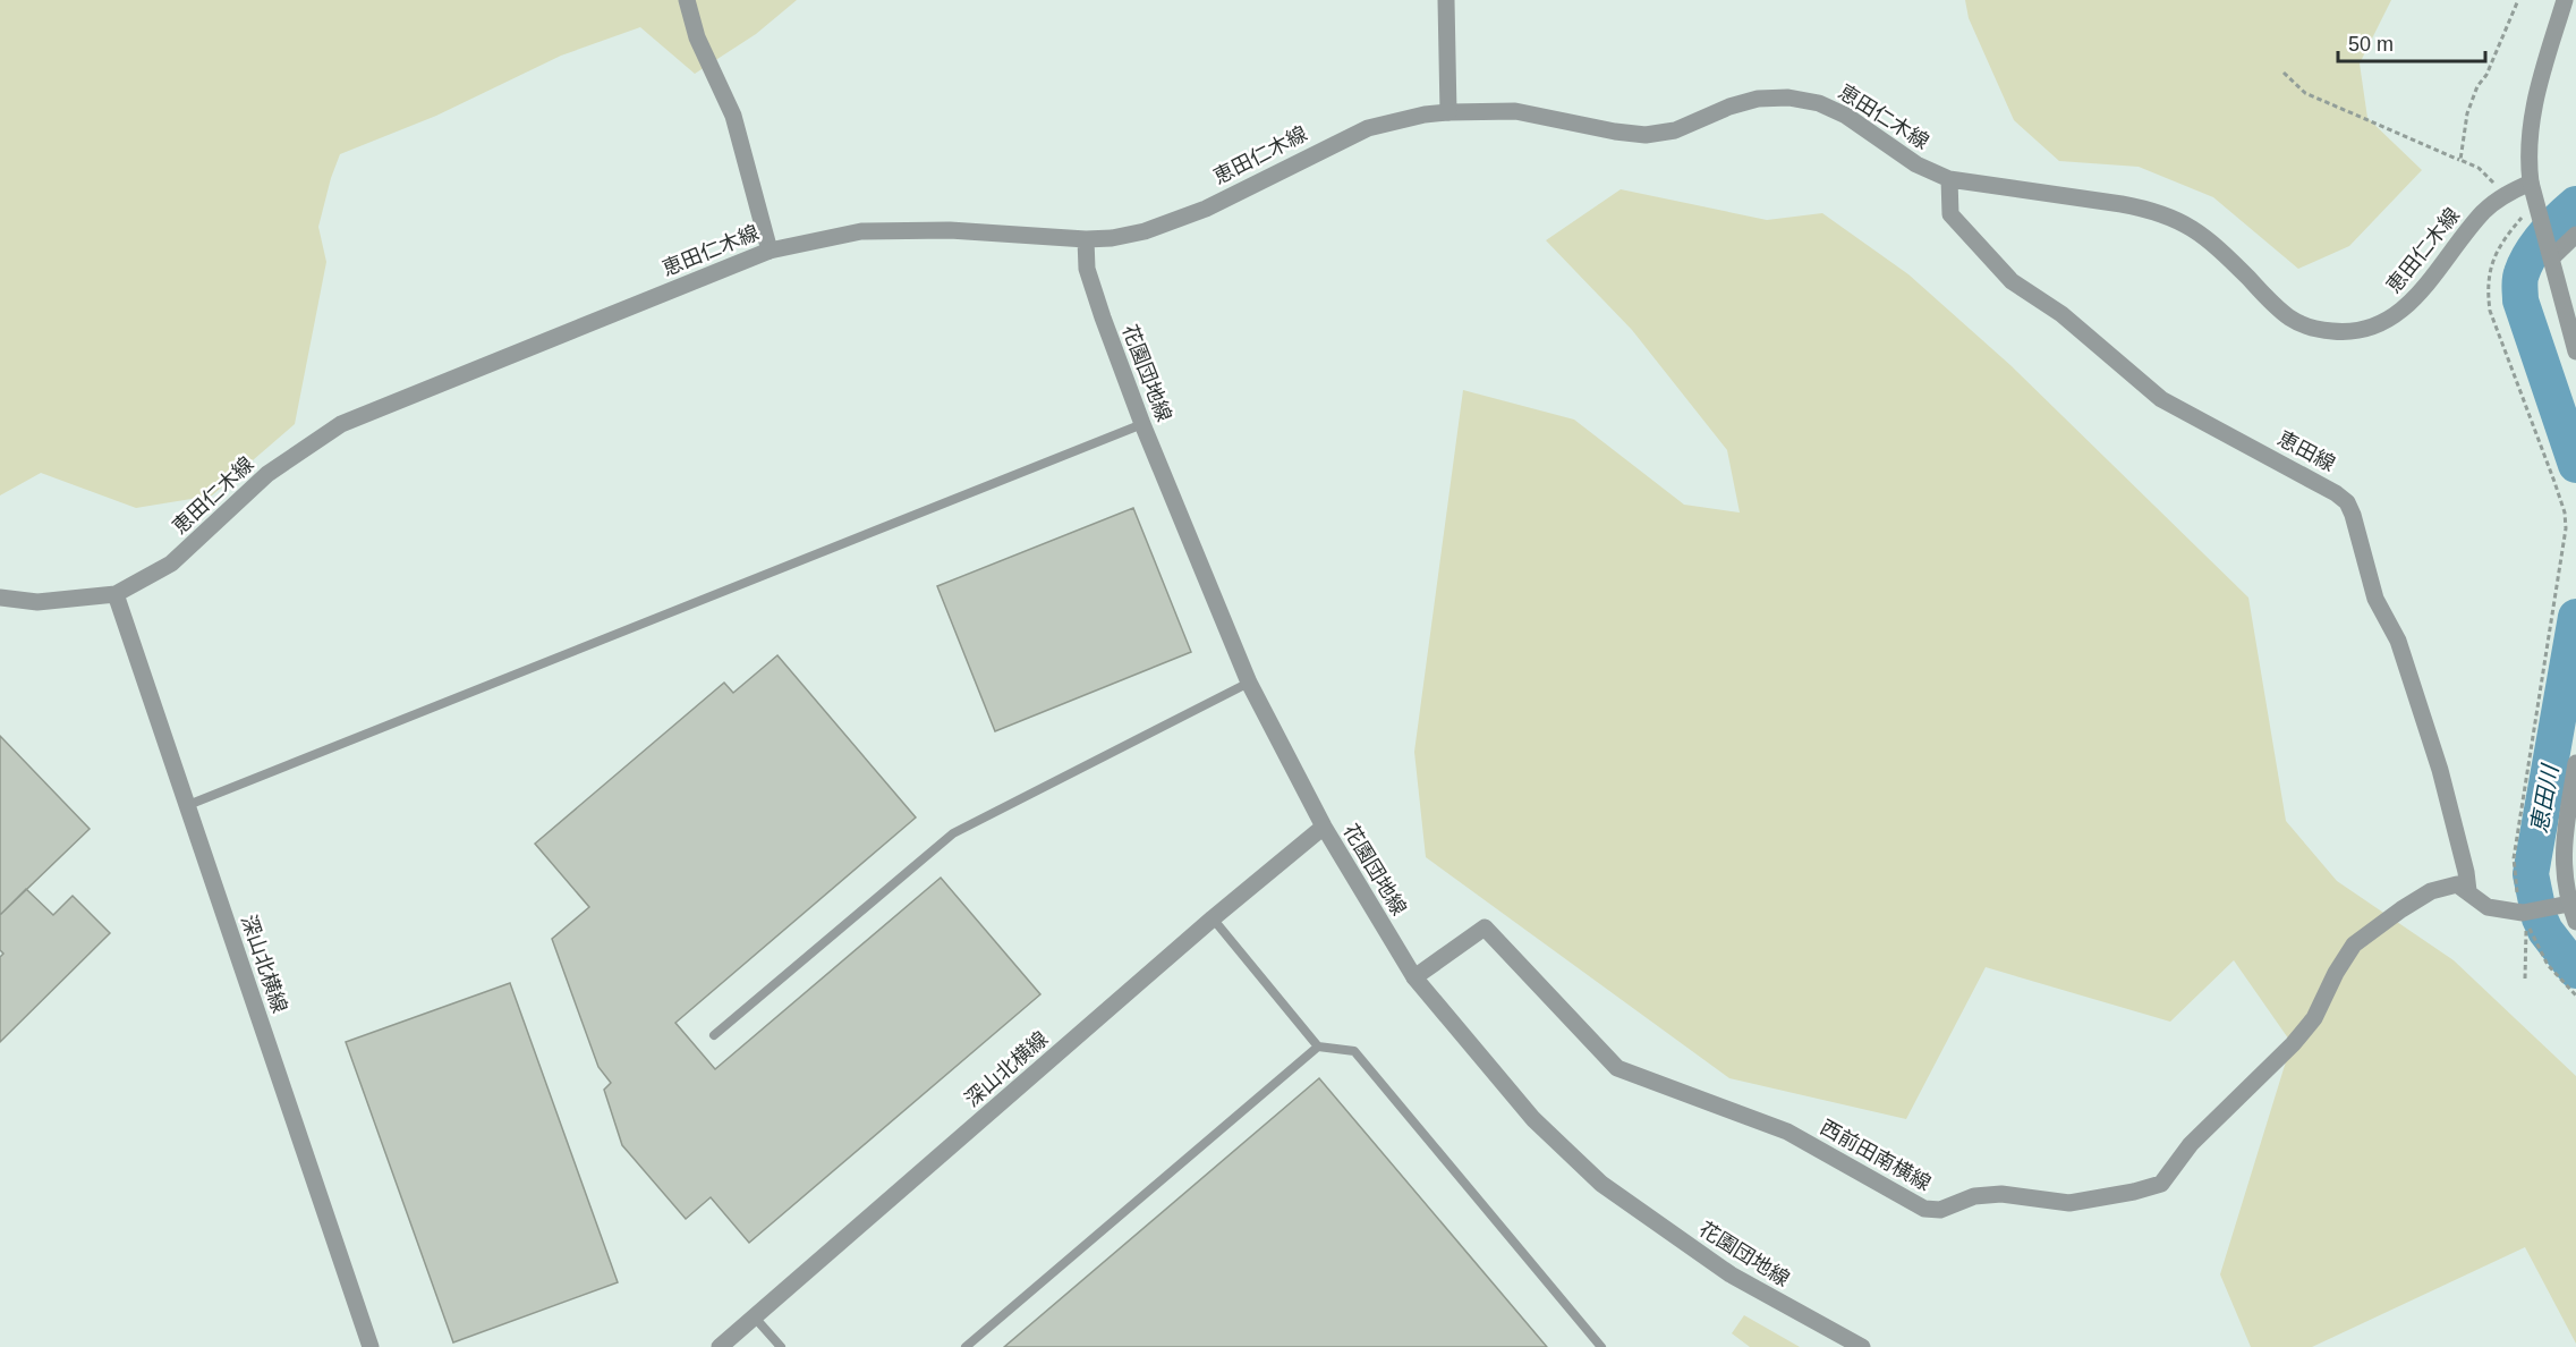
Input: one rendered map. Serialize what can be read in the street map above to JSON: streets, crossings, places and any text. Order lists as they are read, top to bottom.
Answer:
{
  "streets": {
    "street": [
      "恵田仁木線",
      "花園団地線",
      "恵田線",
      "深山北横線",
      "西前田南横線"
    ]
  },
  "crossings": [
    ["恵田仁木線", "花園団地線"],
    ["恵田仁木線", "恵田線"],
    ["恵田仁木線", "深山北横線"],
    ["花園団地線", "深山北横線"],
    ["花園団地線", "西前田南横線"],
    ["恵田線", "西前田南横線"]
  ],
  "water": ["恵田川"],
  "scale_bar": "50 m"
}
